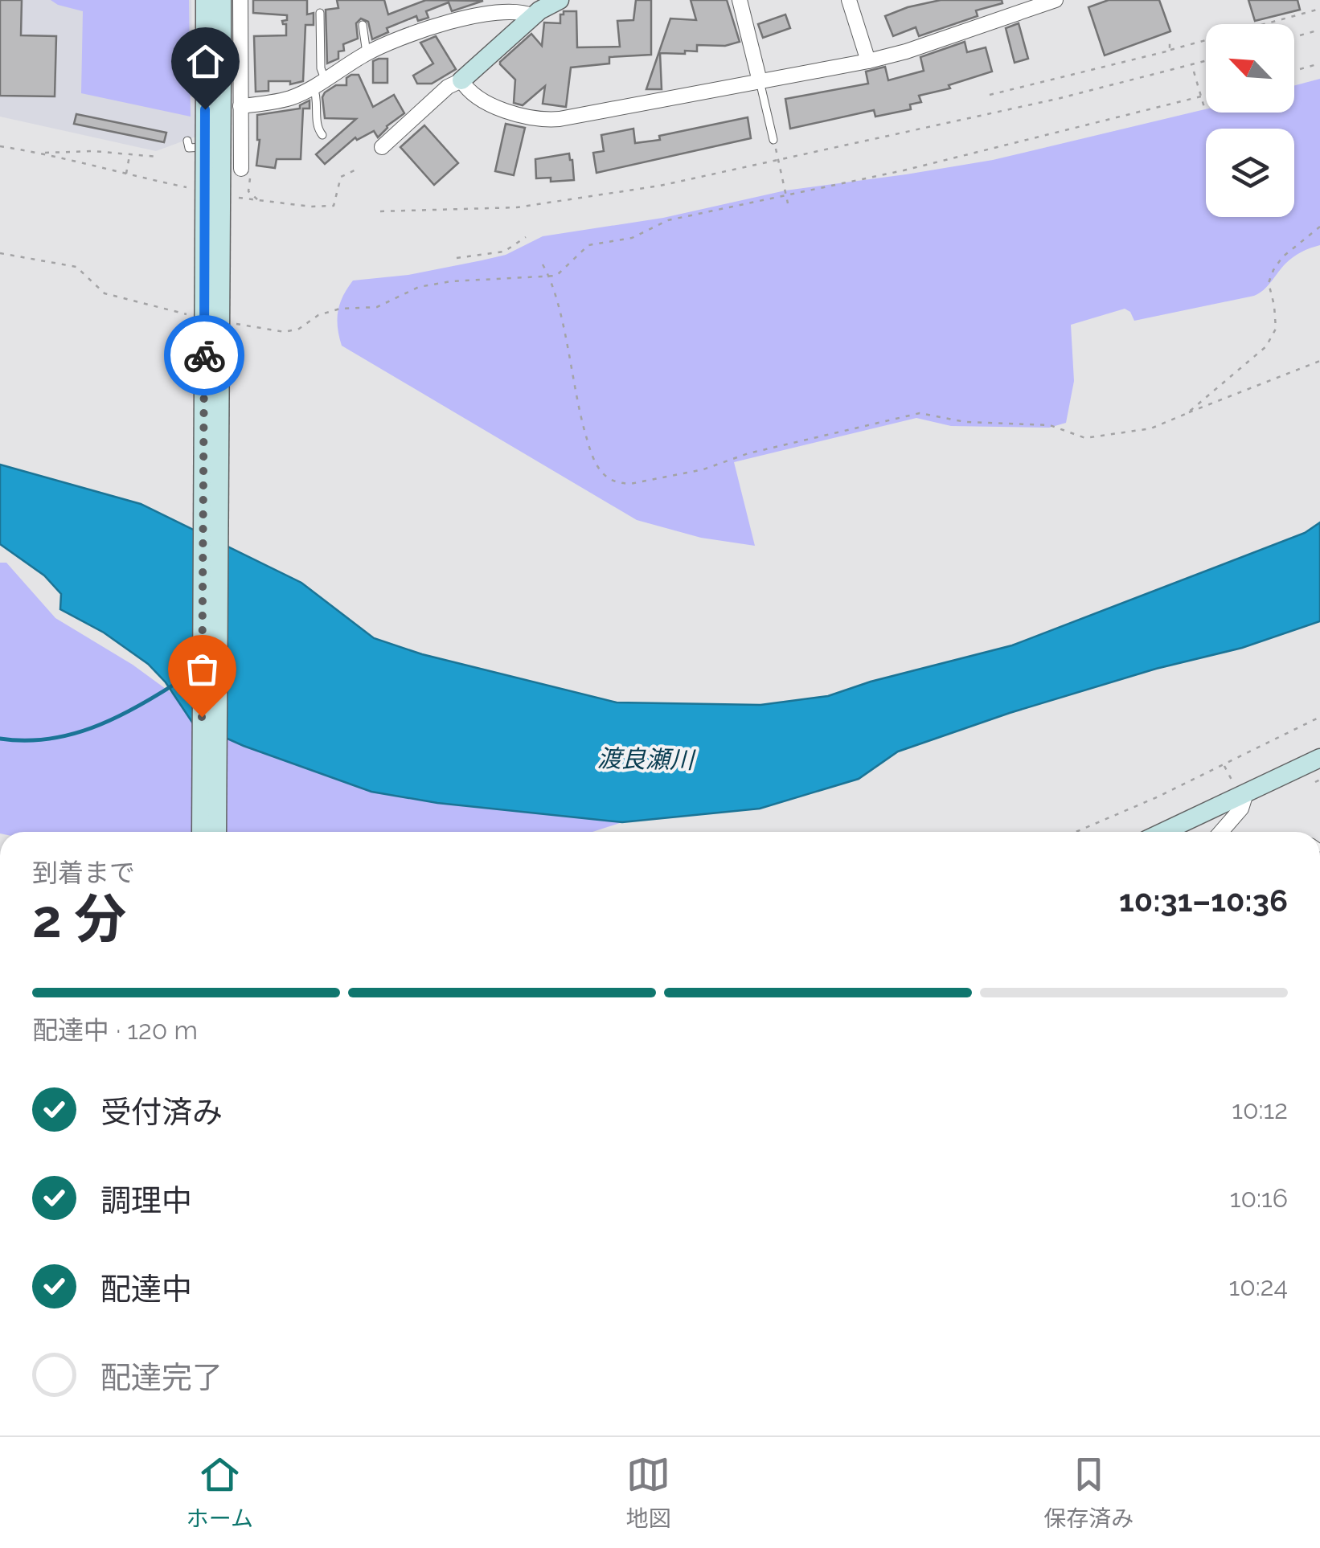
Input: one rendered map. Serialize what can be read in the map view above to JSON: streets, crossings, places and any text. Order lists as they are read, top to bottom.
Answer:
{
  "water": ["渡良瀬川"],
  "north": "top left",
  "page": {
    "heading": ["2 分", "到着まで", "10:31–10:36"],
    "bar": "配達中 · 120 m",
    "list": [
      ["受付済み", "10:12"],
      ["調理中", "10:16"],
      ["配達中", "10:24"],
      "配達完了"
    ],
    "tabs": ["ホーム", "地図", "保存済み"]
  }
}
